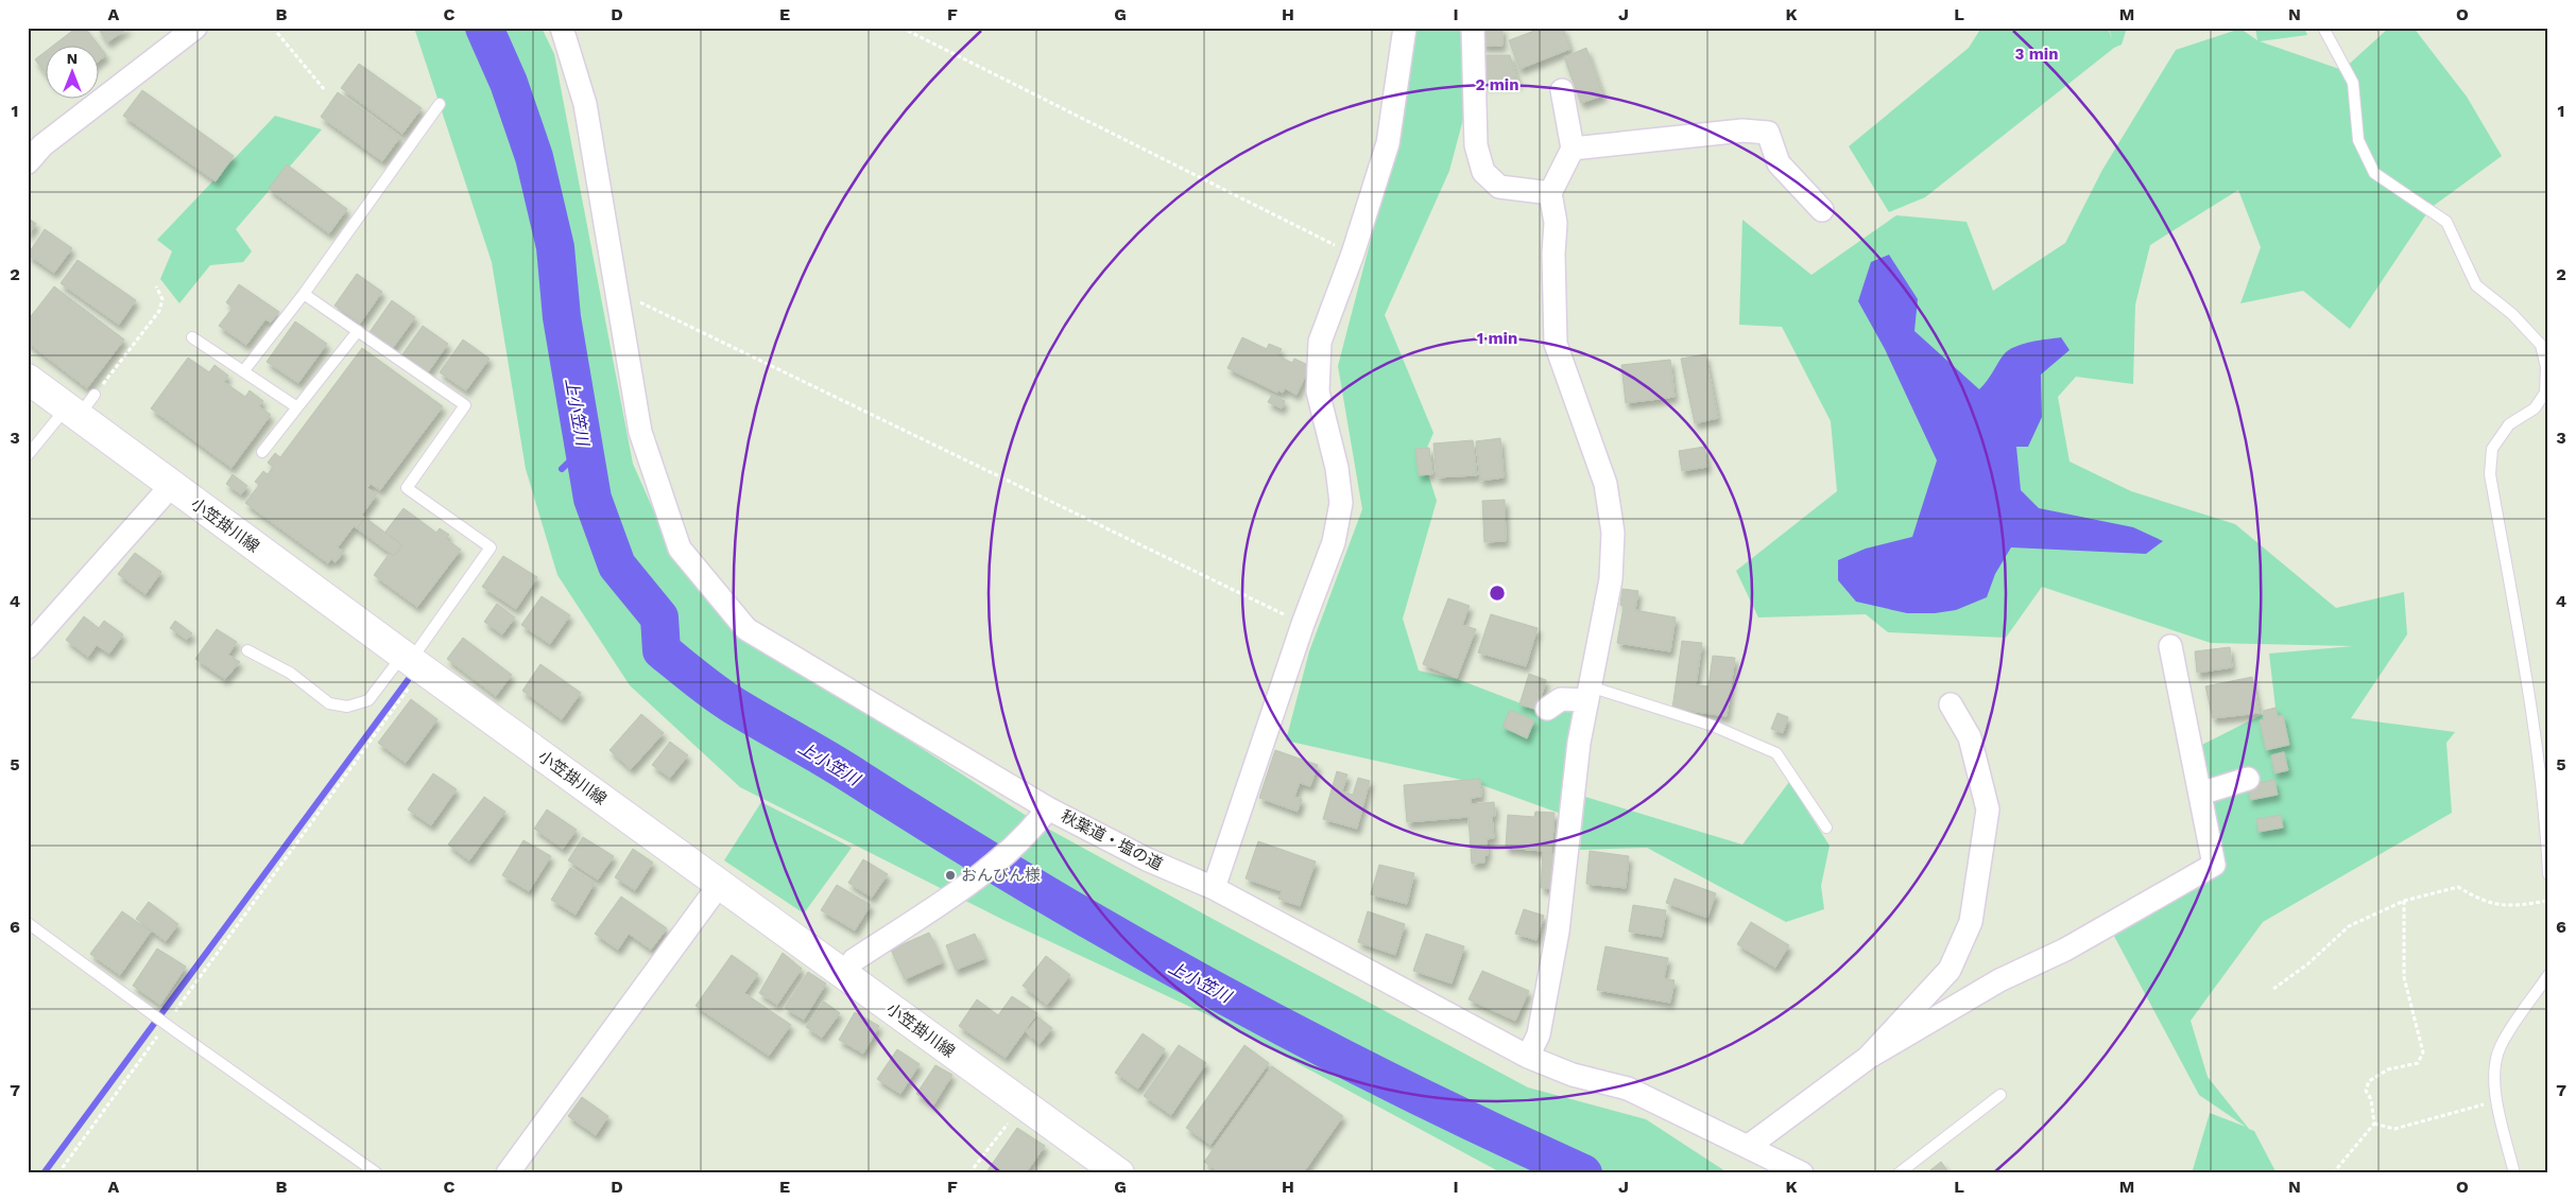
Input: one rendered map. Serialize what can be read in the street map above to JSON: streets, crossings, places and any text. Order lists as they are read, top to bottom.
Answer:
{
  "streets": {
    "main road": ["小笠掛川線"],
    "street": ["秋葉道・塩の道"]
  },
  "crossings": [
    ["小笠掛川線", "秋葉道・塩の道"]
  ],
  "water": ["上小笠川"],
  "places": ["おんびん様"],
  "north": "top",
  "grid": {
    "columns": [
      "A",
      "B",
      "C",
      "D",
      "E",
      "F",
      "G",
      "H",
      "I",
      "J",
      "K",
      "L",
      "M",
      "N",
      "O"
    ],
    "rows": [
      "1",
      "2",
      "3",
      "4",
      "5",
      "6",
      "7"
    ]
  },
  "rings": ["3 min", "2 min", "1 min"]
}
